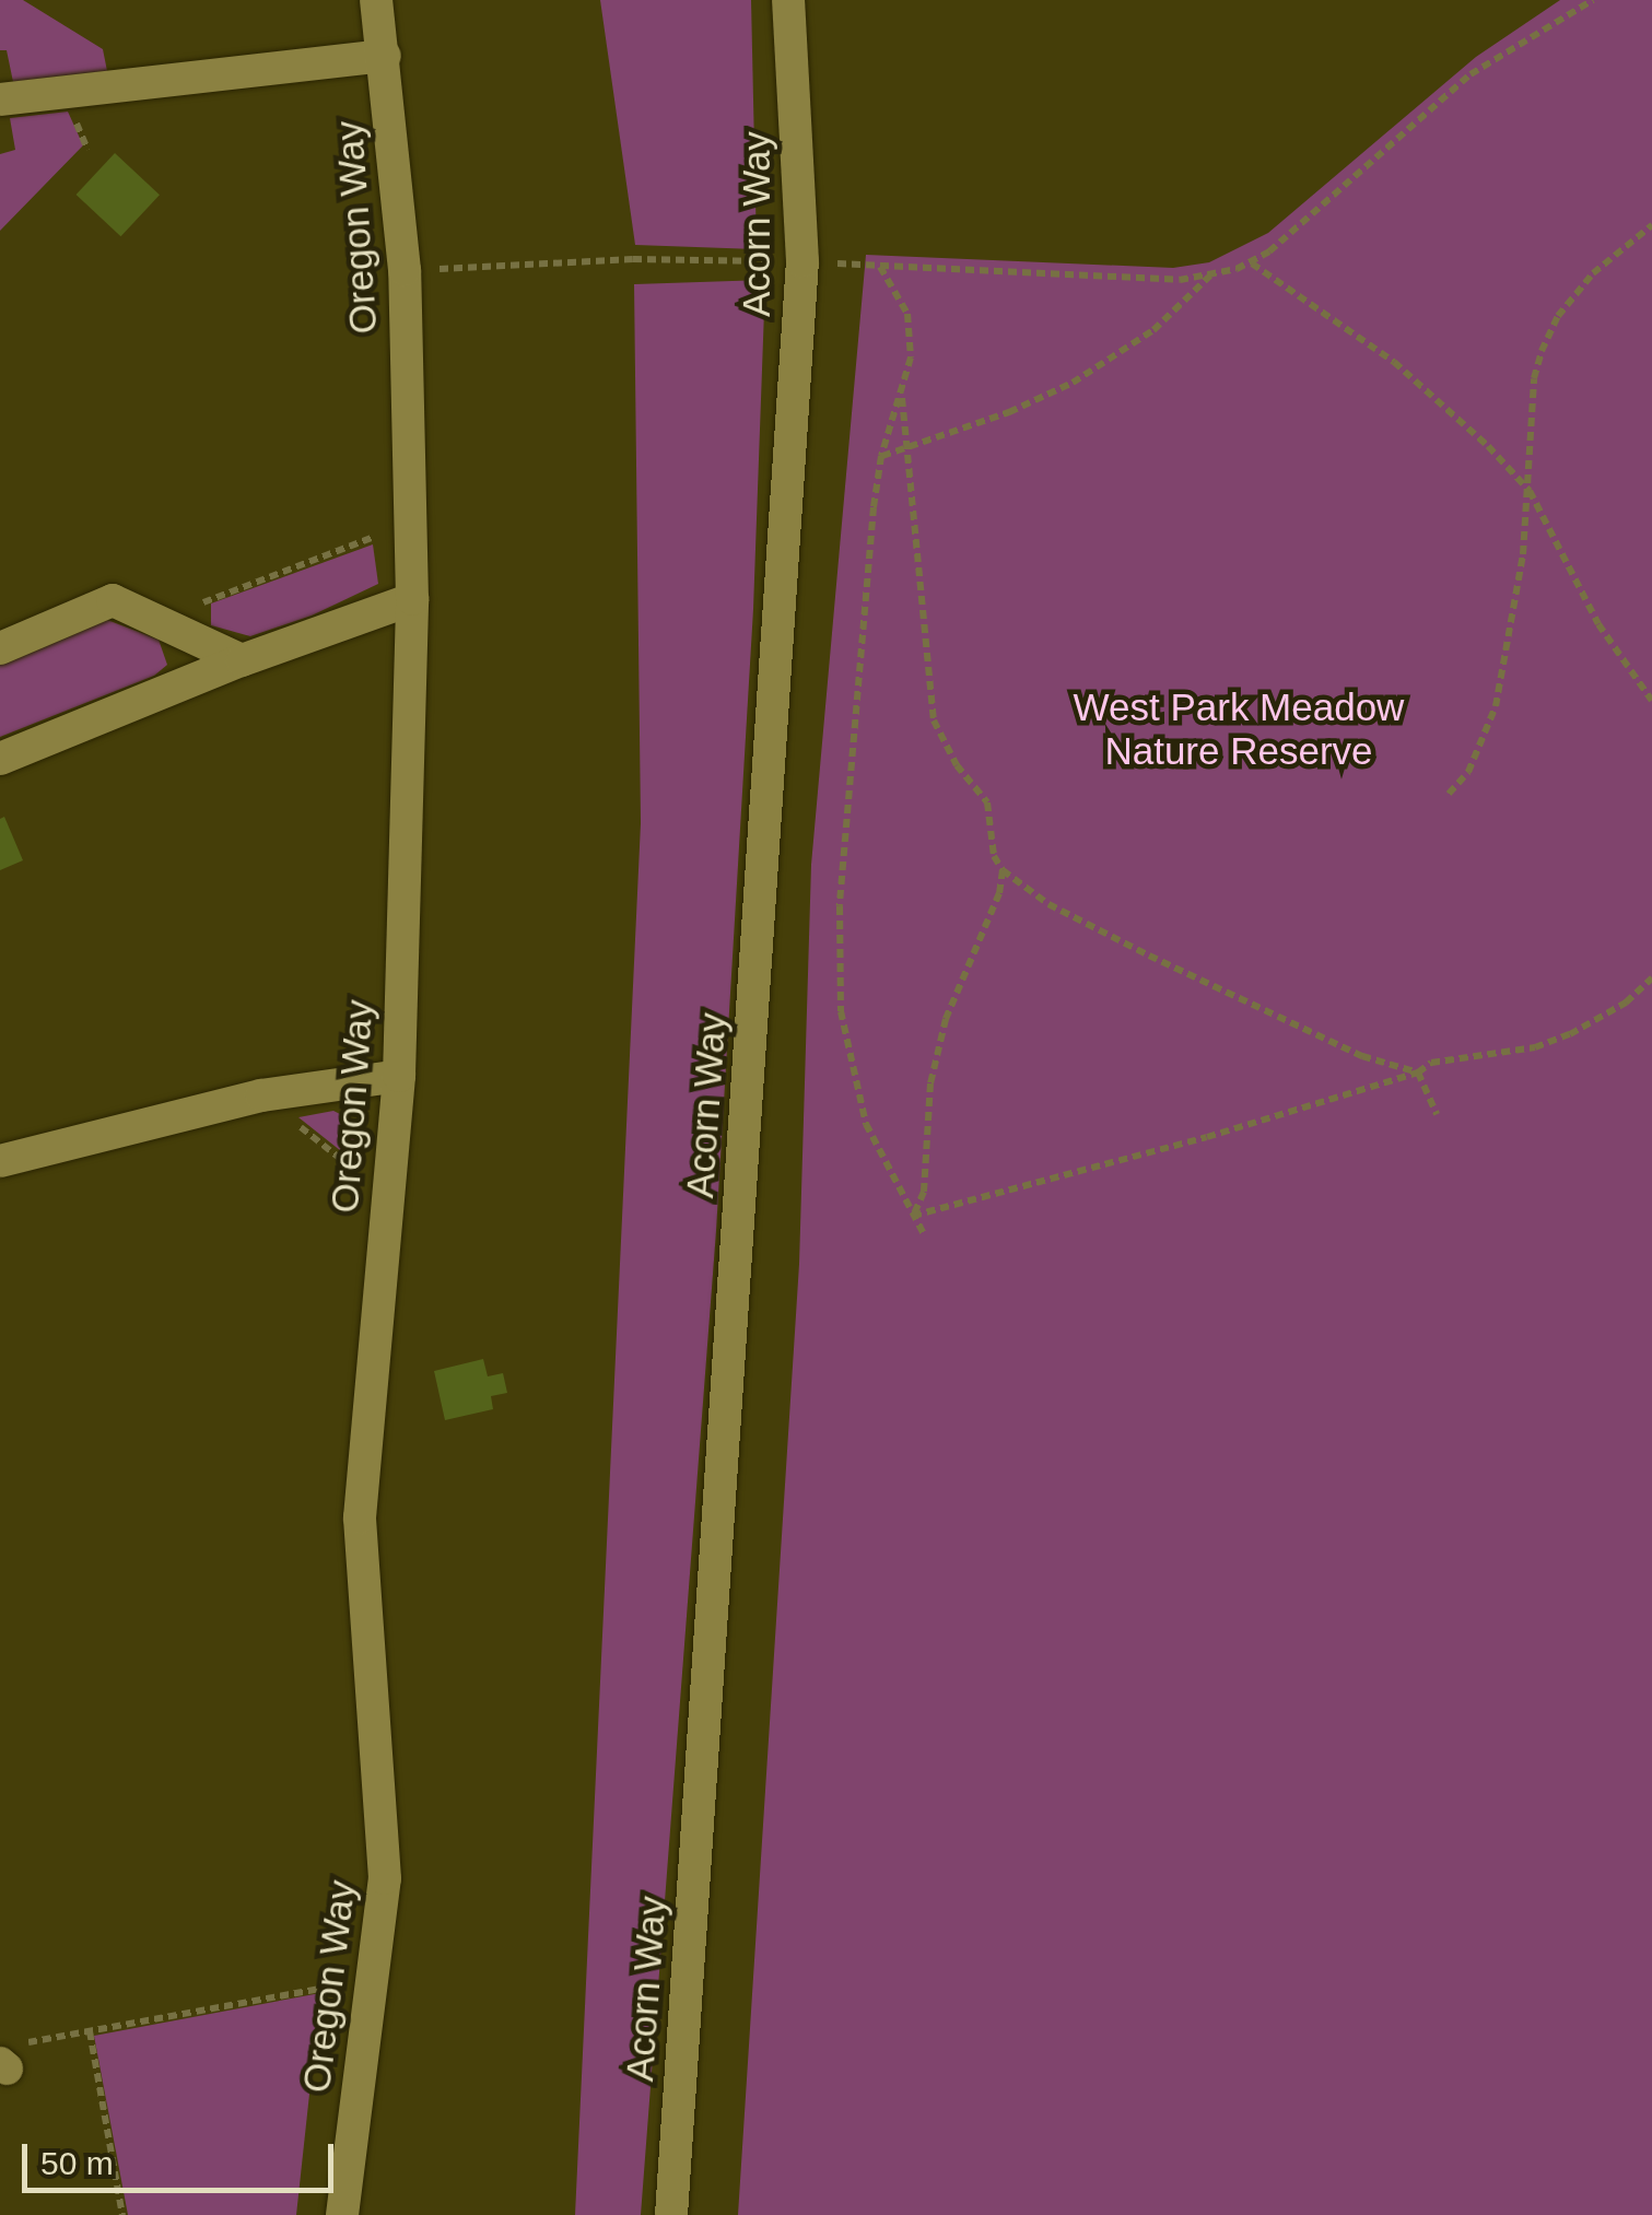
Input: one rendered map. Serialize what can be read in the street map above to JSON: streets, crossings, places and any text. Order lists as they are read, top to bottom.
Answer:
{
  "streets": {
    "street": ["Acorn Way", "Oregon Way"]
  },
  "parks": ["West Park Meadow Nature Reserve"],
  "scale_bar": "50 m"
}
